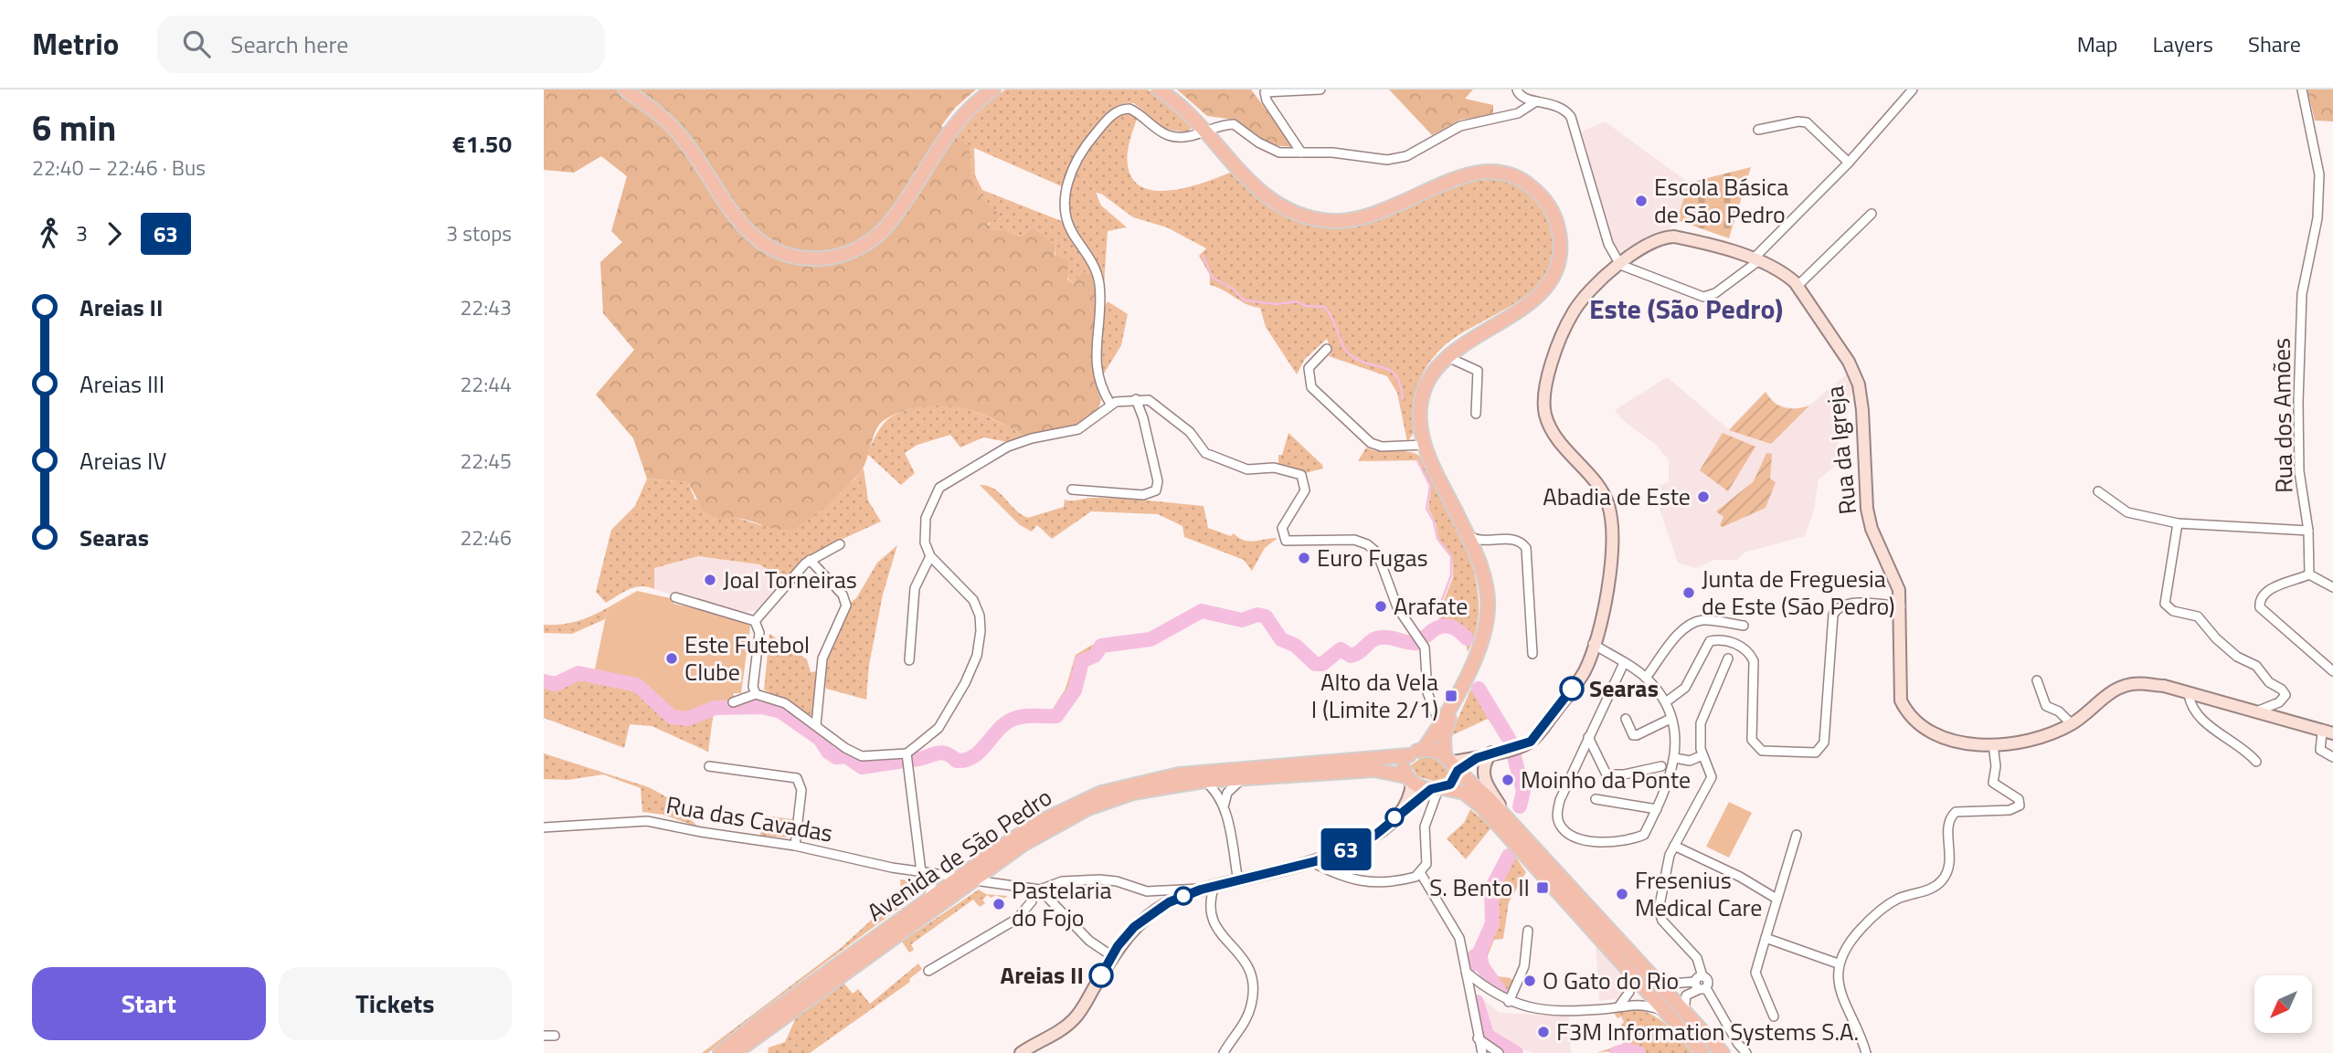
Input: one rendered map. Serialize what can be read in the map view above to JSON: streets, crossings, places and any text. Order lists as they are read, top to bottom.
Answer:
{
  "streets": {
    "main road": ["Avenida de São Pedro"],
    "street": ["Rua dos Amões", "Rua da Igreja", "Rua das Cavadas"]
  },
  "crossings": [
    ["Rua da Igreja", "Avenida de São Pedro"],
    ["Rua das Cavadas", "Avenida de São Pedro"]
  ],
  "districts": ["Este (São Pedro)"],
  "places": {
    "other": [
      "Escola Básica de São Pedro",
      "Abadia de Este",
      "Euro Fugas",
      "Joal Torneiras",
      "Junta de Freguesia de Este (São Pedro)",
      "Arafate",
      "Este Futebol Clube",
      "Searas",
      "Moinho da Ponte",
      "Fresenius Medical Care",
      "Pastelaria do Fojo",
      "Areias II",
      "O Gato do Rio",
      "F3M Information Systems S.A."
    ],
    "transit": ["Alto da Vela I (Limite 2/1)", "S. Bento II"]
  },
  "lines": ["bus line 63"],
  "north": "bottom left",
  "page": {
    "header": "Metrio",
    "search": "Search here",
    "nav": ["Map", "Layers", "Share"],
    "heading": ["6 min", "22:40 – 22:46 · Bus", "€1.50"],
    "on_map": "63",
    "legs": ["3", "63", "3 stops"],
    "list": [
      {
        "name": "Areias II",
        "value": "22:43"
      },
      {
        "name": "Areias III",
        "value": "22:44"
      },
      {
        "name": "Areias IV",
        "value": "22:45"
      },
      {
        "name": "Searas",
        "value": "22:46"
      }
    ],
    "buttons": ["Start", "Tickets"]
  }
}
